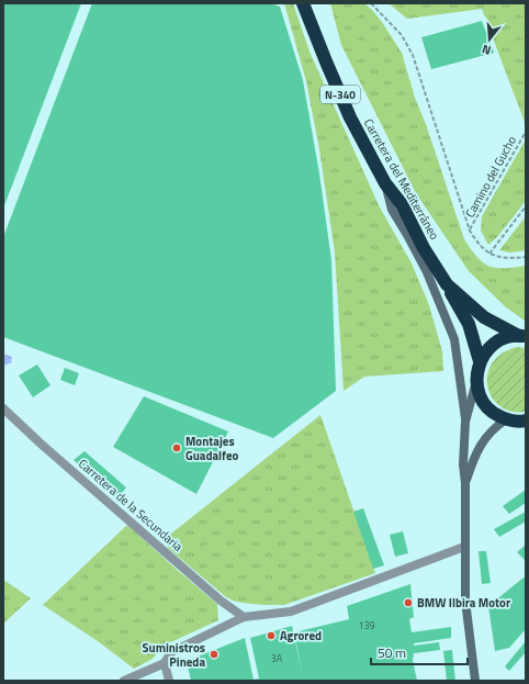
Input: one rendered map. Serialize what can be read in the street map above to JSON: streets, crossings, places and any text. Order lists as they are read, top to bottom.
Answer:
{
  "streets": {
    "highway": ["N-340", "Carretera del Mediterráneo"],
    "street": ["Carretera de la Secundaria"],
    "path": ["Camino del Gucho"]
  },
  "crossings": [
    ["N-340", "Carretera del Mediterráneo"]
  ],
  "places": [
    "Montajes Guadalfeo",
    "BMW Ilbira Motor",
    "Agrored",
    "Suministros Pineda"
  ],
  "house_numbers": ["139", "3A"],
  "scale_bar": "50 m",
  "north": "bottom"
}
